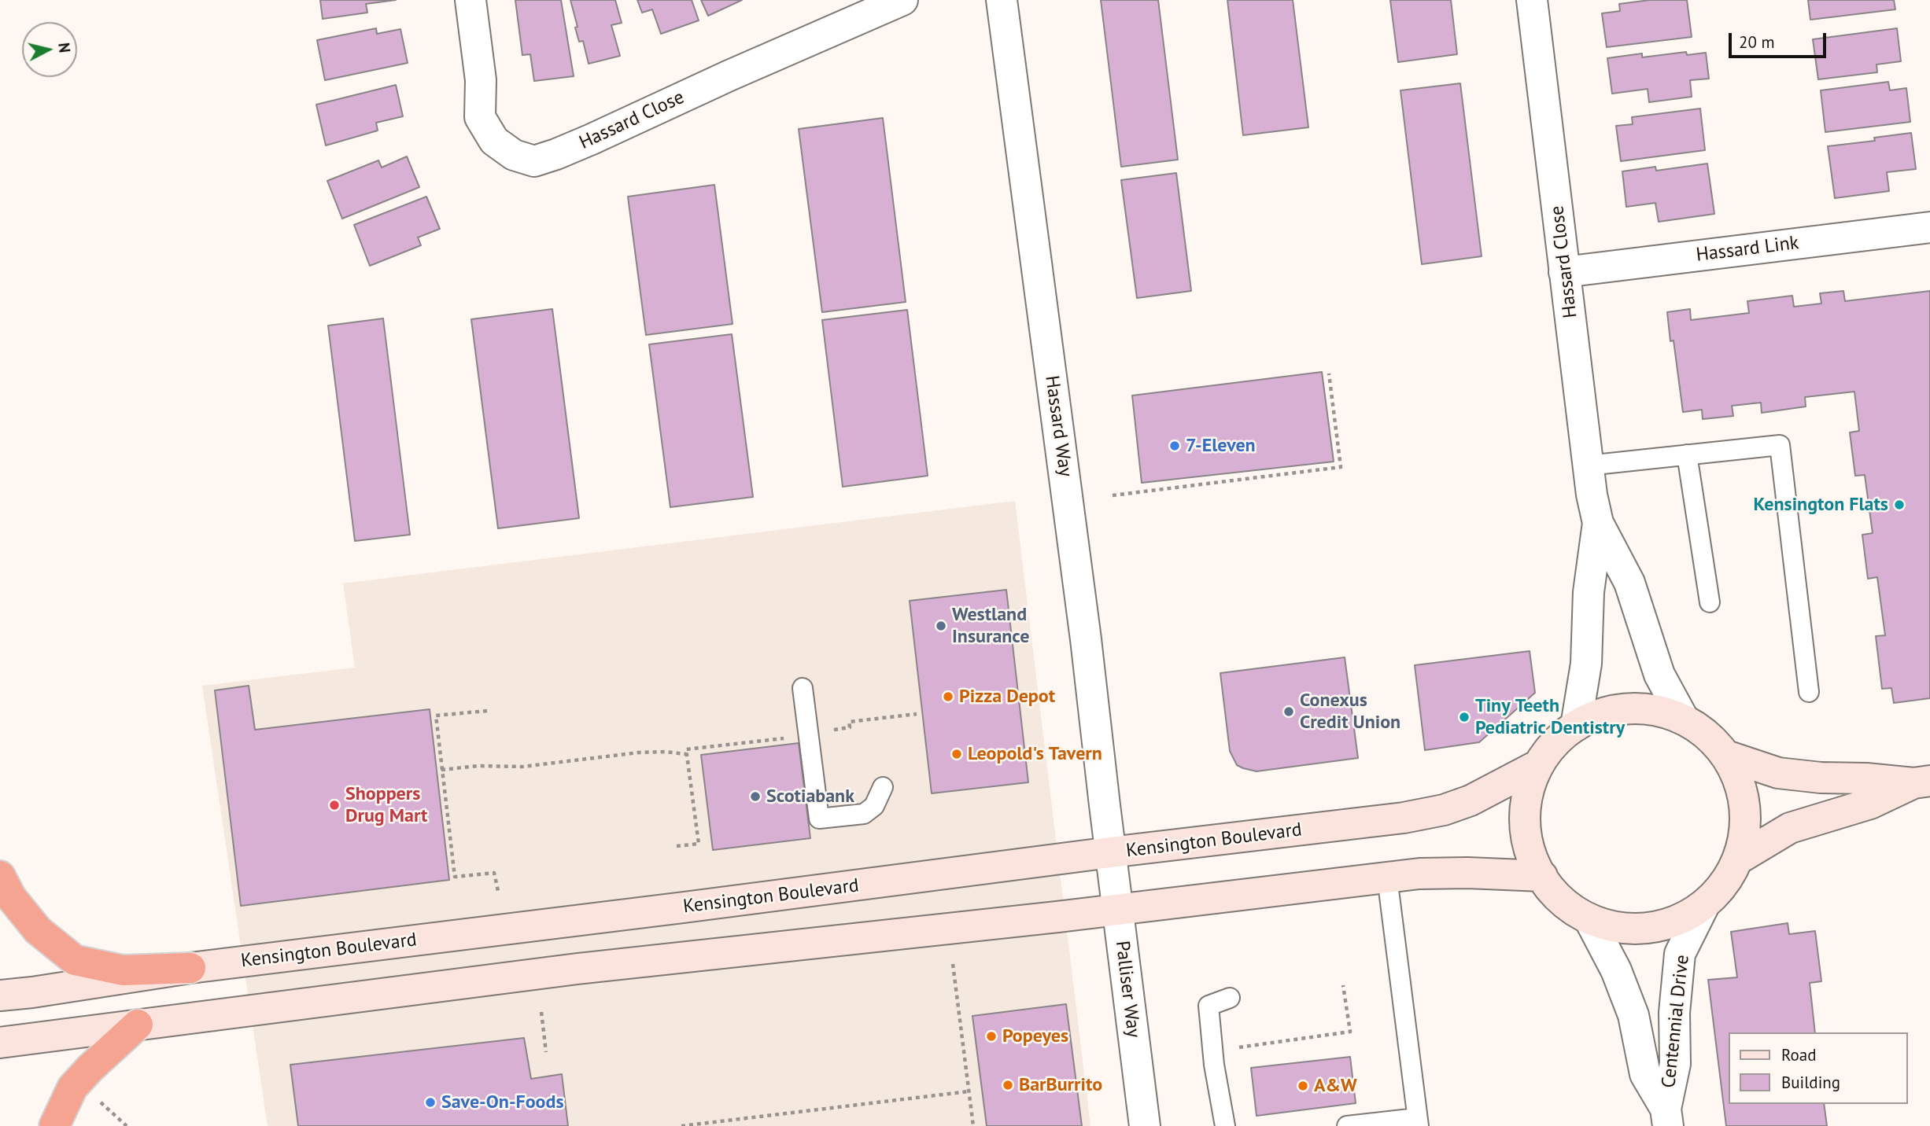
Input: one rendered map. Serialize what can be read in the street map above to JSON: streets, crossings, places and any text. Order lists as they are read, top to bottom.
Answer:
{
  "streets": {
    "main road": ["Kensington Boulevard"],
    "street": [
      "Hassard Close",
      "Hassard Link",
      "Hassard Way",
      "Palliser Way",
      "Centennial Drive"
    ]
  },
  "crossings": [
    ["Hassard Close", "Hassard Link"],
    ["Hassard Way", "Kensington Boulevard"],
    ["Hassard Way", "Palliser Way"],
    ["Kensington Boulevard", "Palliser Way"]
  ],
  "places": [
    "7-Eleven",
    "Kensington Flats",
    "Westland Insurance",
    "Pizza Depot",
    "Conexus Credit Union",
    "Tiny Teeth Pediatric Dentistry",
    "Leopold's Tavern",
    "Scotiabank",
    "Shoppers Drug Mart",
    "Popeyes",
    "BarBurrito",
    "A&W",
    "Save-On-Foods"
  ],
  "legend": ["Road", "Building"],
  "scale_bar": "20 m",
  "north": "right"
}
